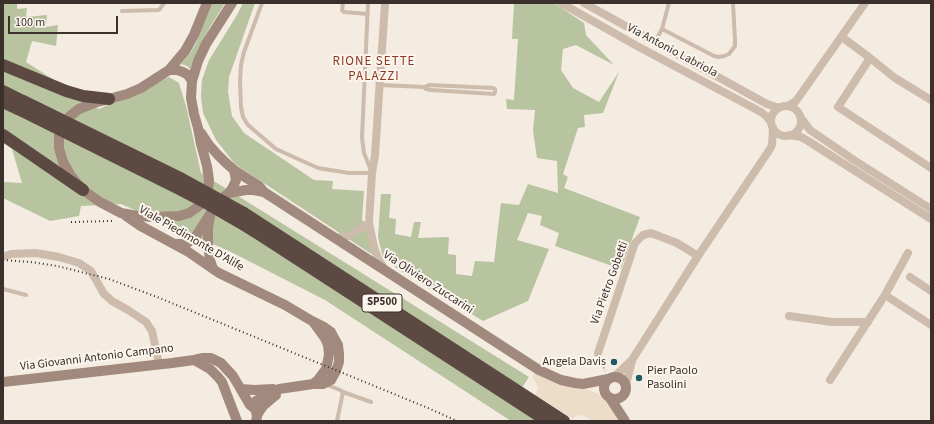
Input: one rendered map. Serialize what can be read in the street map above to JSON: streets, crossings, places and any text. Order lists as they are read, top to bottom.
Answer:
{
  "streets": {
    "highway": ["SP500"],
    "main road": ["Viale Piedimonte D'Alife", "Via Oliviero Zuccarini", "Via Giovanni Antonio Campano"],
    "street": ["Via Antonio Labriola", "Via Pietro Gobetti"]
  },
  "districts": ["RIONE SETTE PALAZZI"],
  "places": ["Angela Davis", "Pier Paolo Pasolini"],
  "scale_bar": "100 m"
}
